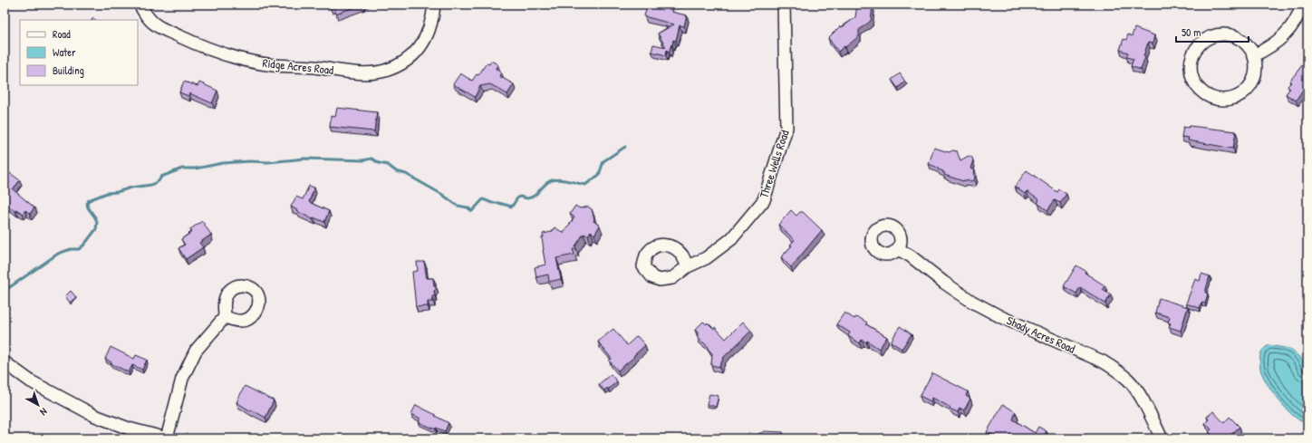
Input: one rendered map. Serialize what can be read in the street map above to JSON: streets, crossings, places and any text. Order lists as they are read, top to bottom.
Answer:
{
  "streets": {
    "street": ["Ridge Acres Road", "Three Wells Road", "Shady Acres Road"]
  },
  "legend": ["Road", "Water", "Building"],
  "scale_bar": "50 m",
  "north": "bottom right"
}
